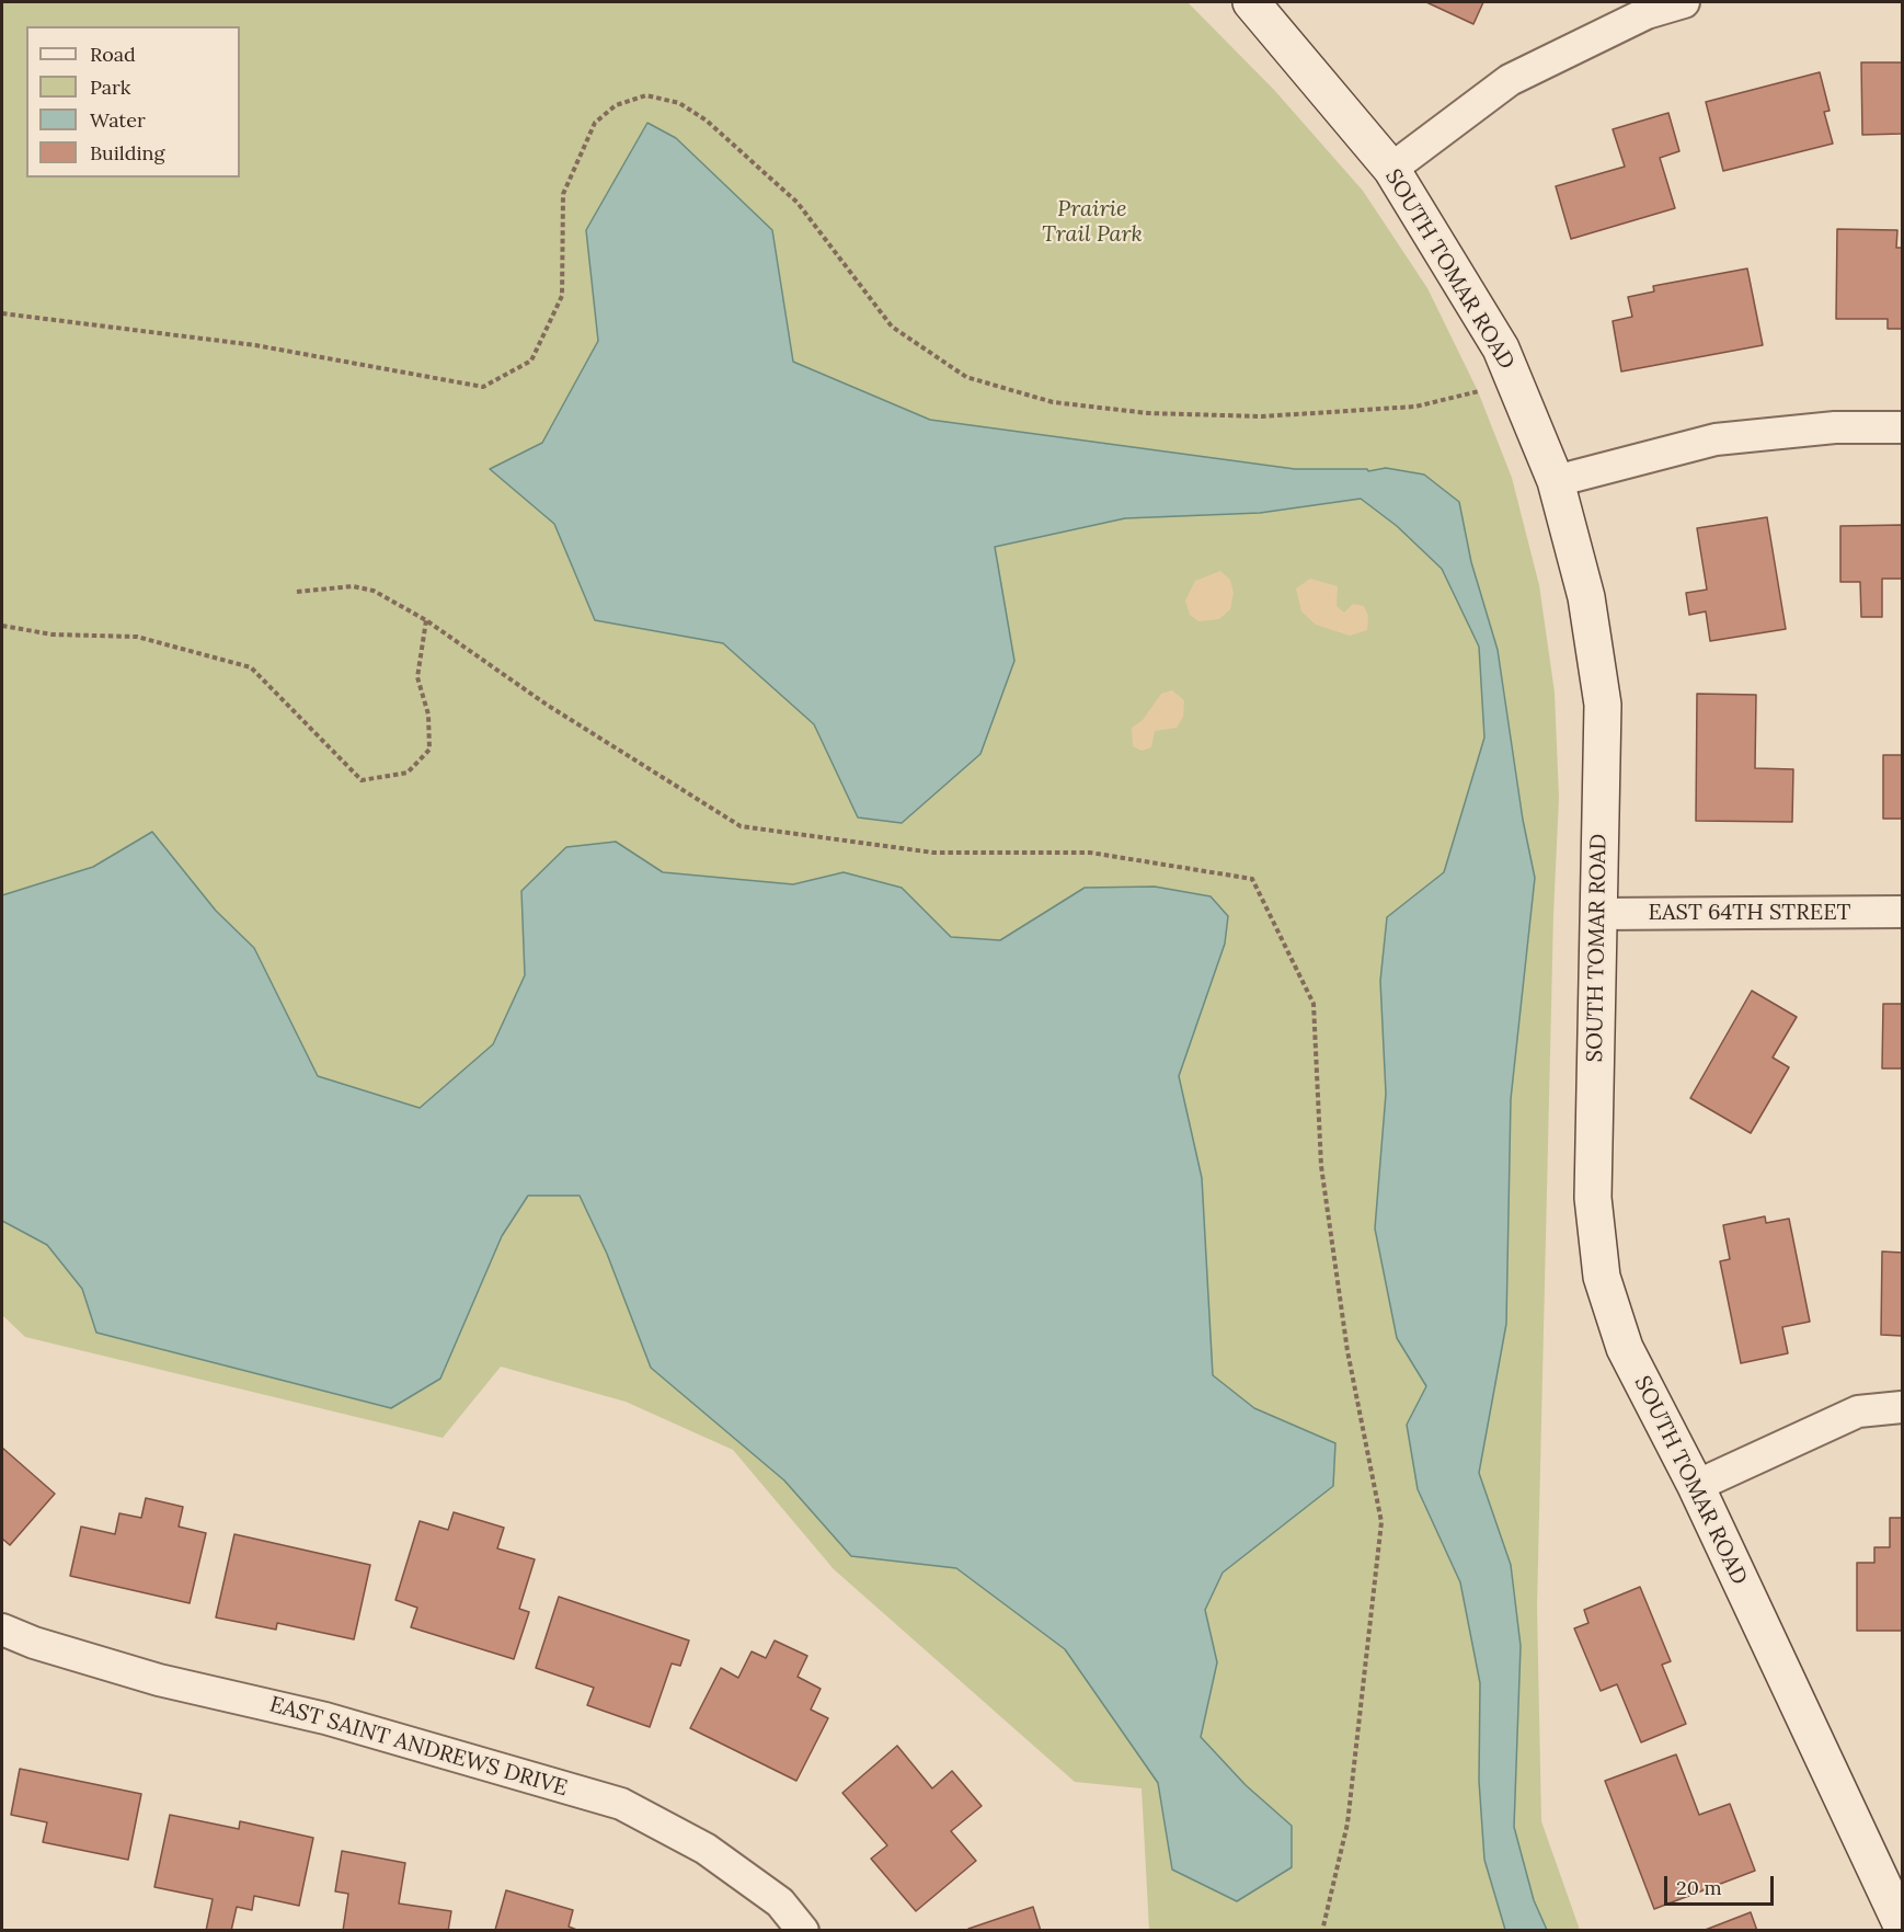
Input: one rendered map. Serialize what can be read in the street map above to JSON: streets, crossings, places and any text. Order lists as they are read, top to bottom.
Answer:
{
  "streets": {
    "street": ["SOUTH TOMAR ROAD", "EAST 64TH STREET", "EAST SAINT ANDREWS DRIVE"]
  },
  "crossings": [
    ["SOUTH TOMAR ROAD", "EAST 64TH STREET"]
  ],
  "parks": ["Prairie Trail Park"],
  "legend": [
    "Road",
    "Park",
    "Water",
    "Building"
  ],
  "scale_bar": "20 m"
}
